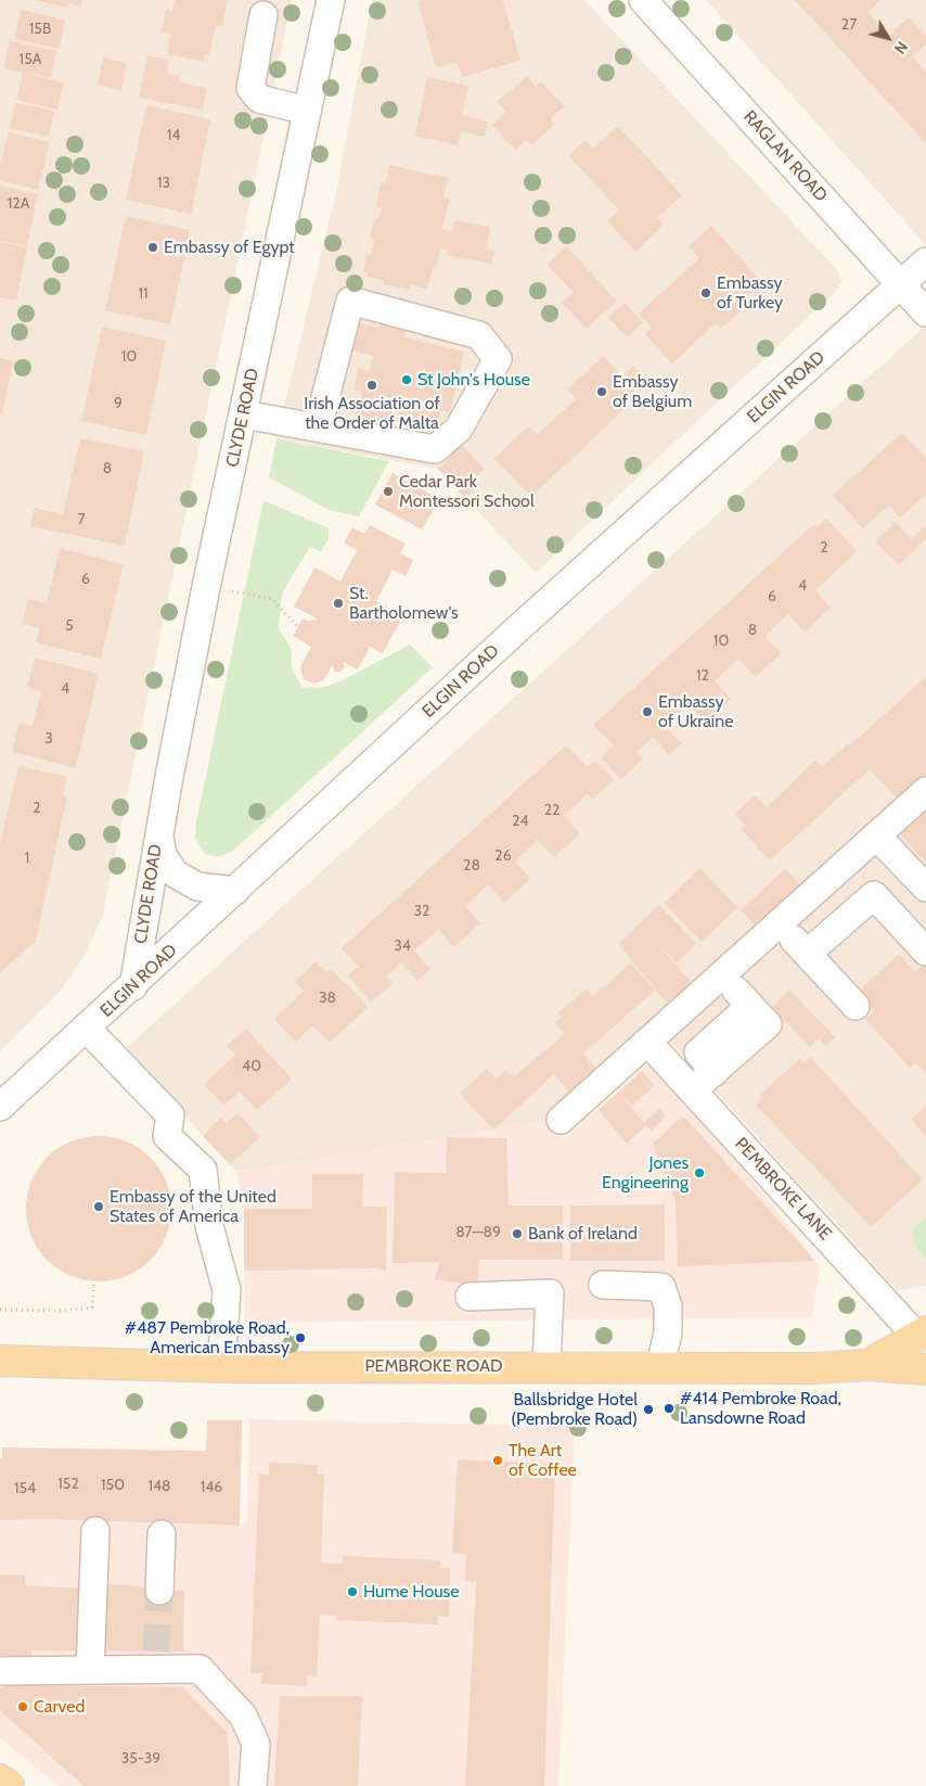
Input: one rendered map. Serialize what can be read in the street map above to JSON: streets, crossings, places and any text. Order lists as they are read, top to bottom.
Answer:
{
  "streets": {
    "main road": ["PEMBROKE ROAD"],
    "street": [
      "RAGLAN ROAD",
      "ELGIN ROAD",
      "CLYDE ROAD",
      "PEMBROKE LANE"
    ]
  },
  "crossings": [
    ["RAGLAN ROAD", "ELGIN ROAD"],
    ["ELGIN ROAD", "CLYDE ROAD"],
    ["PEMBROKE LANE", "PEMBROKE ROAD"]
  ],
  "places": [
    "Embassy of Egypt",
    "Embassy of Turkey",
    "St John's House",
    "Irish Association of the Order of Malta",
    "Embassy of Belgium",
    "Cedar Park Montessori School",
    "St. Bartholomew's",
    "Embassy of Ukraine",
    "Jones Engineering",
    "Embassy of the United States of America",
    "Bank of Ireland",
    "#487 Pembroke Road, American Embassy",
    "#414 Pembroke Road, Lansdowne Road",
    "Ballsbridge Hotel (Pembroke Road)",
    "The Art of Coffee",
    "Hume House",
    "Carved"
  ],
  "house_numbers": [
    "27",
    "15B",
    "15A",
    "14",
    "13",
    "12A",
    "11",
    "10",
    "9",
    "8",
    "7",
    "2",
    "6",
    "4",
    "6",
    "5",
    "8",
    "10",
    "12",
    "4",
    "3",
    "2",
    "22",
    "24",
    "26",
    "1",
    "28",
    "32",
    "34",
    "38",
    "40",
    "87—89",
    "152",
    "150",
    "148",
    "146",
    "154",
    "35-39"
  ],
  "north": "bottom right"
}
